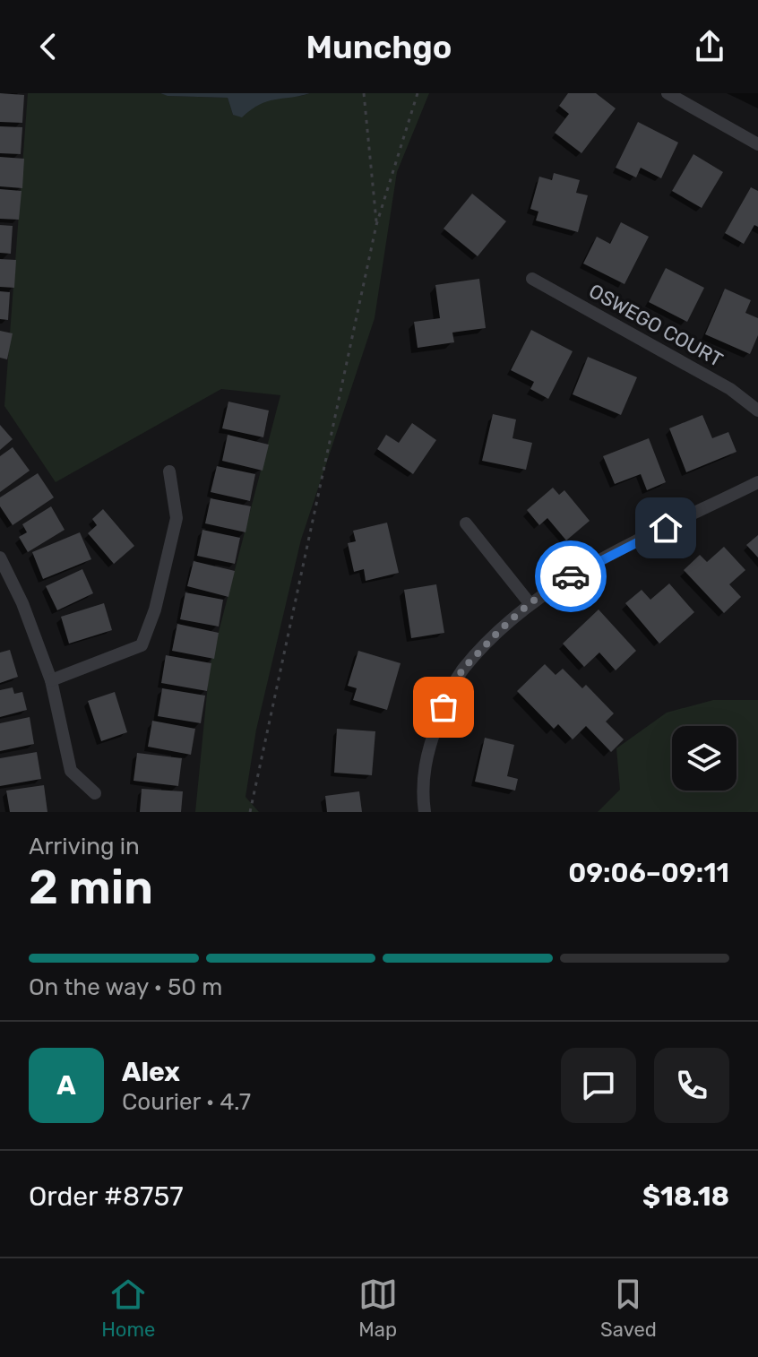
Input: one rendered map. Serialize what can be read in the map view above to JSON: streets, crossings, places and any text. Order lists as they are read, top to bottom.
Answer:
{
  "streets": {
    "street": ["OSWEGO COURT"]
  },
  "page": {
    "header": "Munchgo",
    "heading": ["2 min", "Arriving in", "09:06–09:11"],
    "panel": [
      "Alex",
      "Courier · 4.7",
      "Order #8757",
      "$18.18"
    ],
    "bar": "On the way · 50 m",
    "round": "A",
    "tabs": ["Home", "Map", "Saved"]
  }
}
